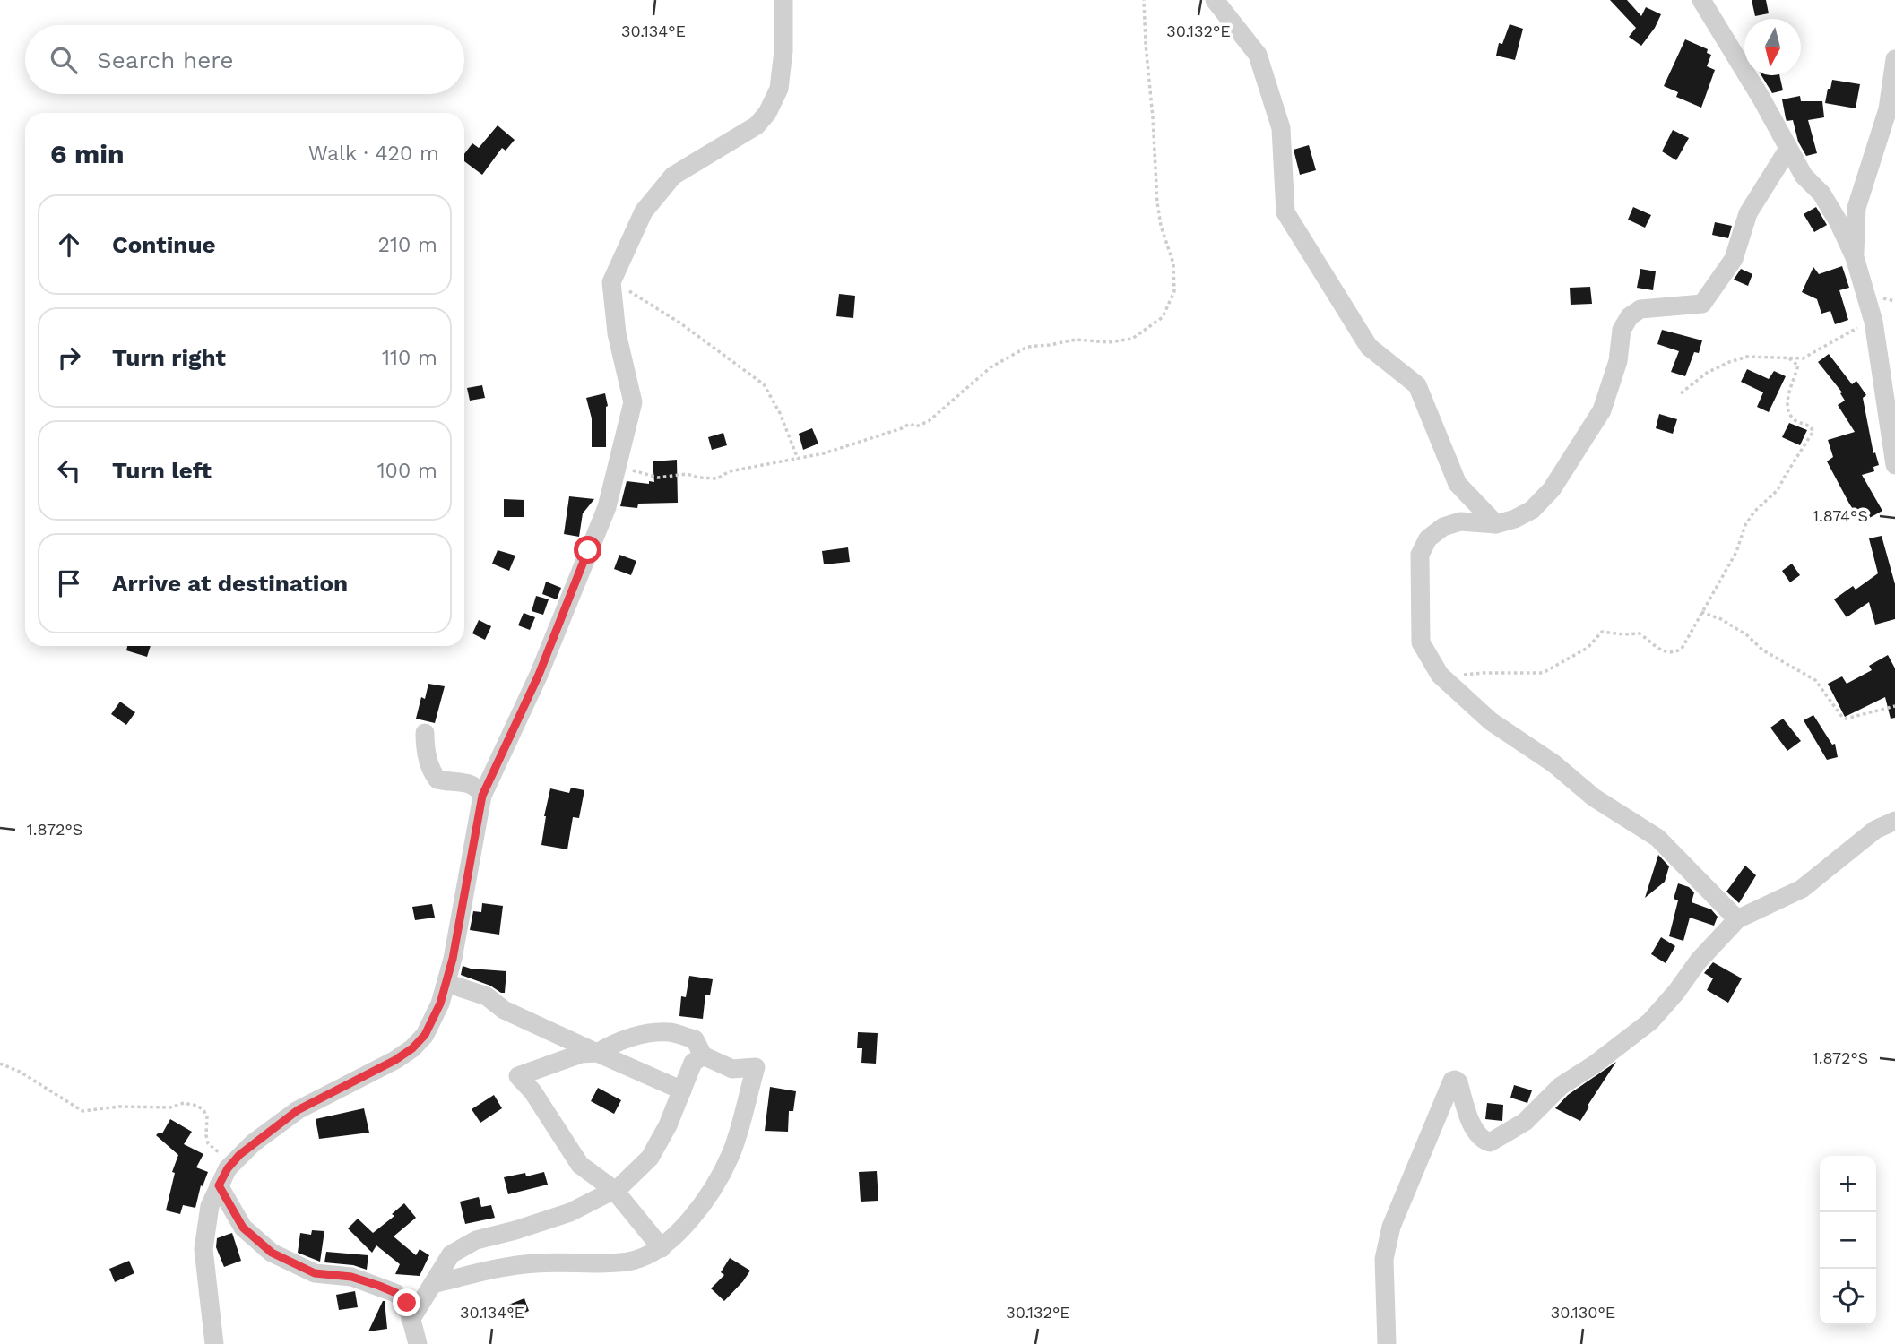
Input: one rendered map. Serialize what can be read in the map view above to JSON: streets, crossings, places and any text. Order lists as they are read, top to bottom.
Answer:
{
  "north": "bottom",
  "page": {
    "search": "Search here",
    "heading": ["6 min", "Walk · 420 m"],
    "list": [
      ["Continue", "210 m"],
      ["Turn right", "110 m"],
      ["Turn left", "100 m"],
      "Arrive at destination"
    ],
    "map_buttons": ["+", "−"]
  },
  "coordinates": [
    "30.134°E",
    "30.132°E",
    "1.874°S",
    "1.872°S",
    "30.130°E"
  ]
}
